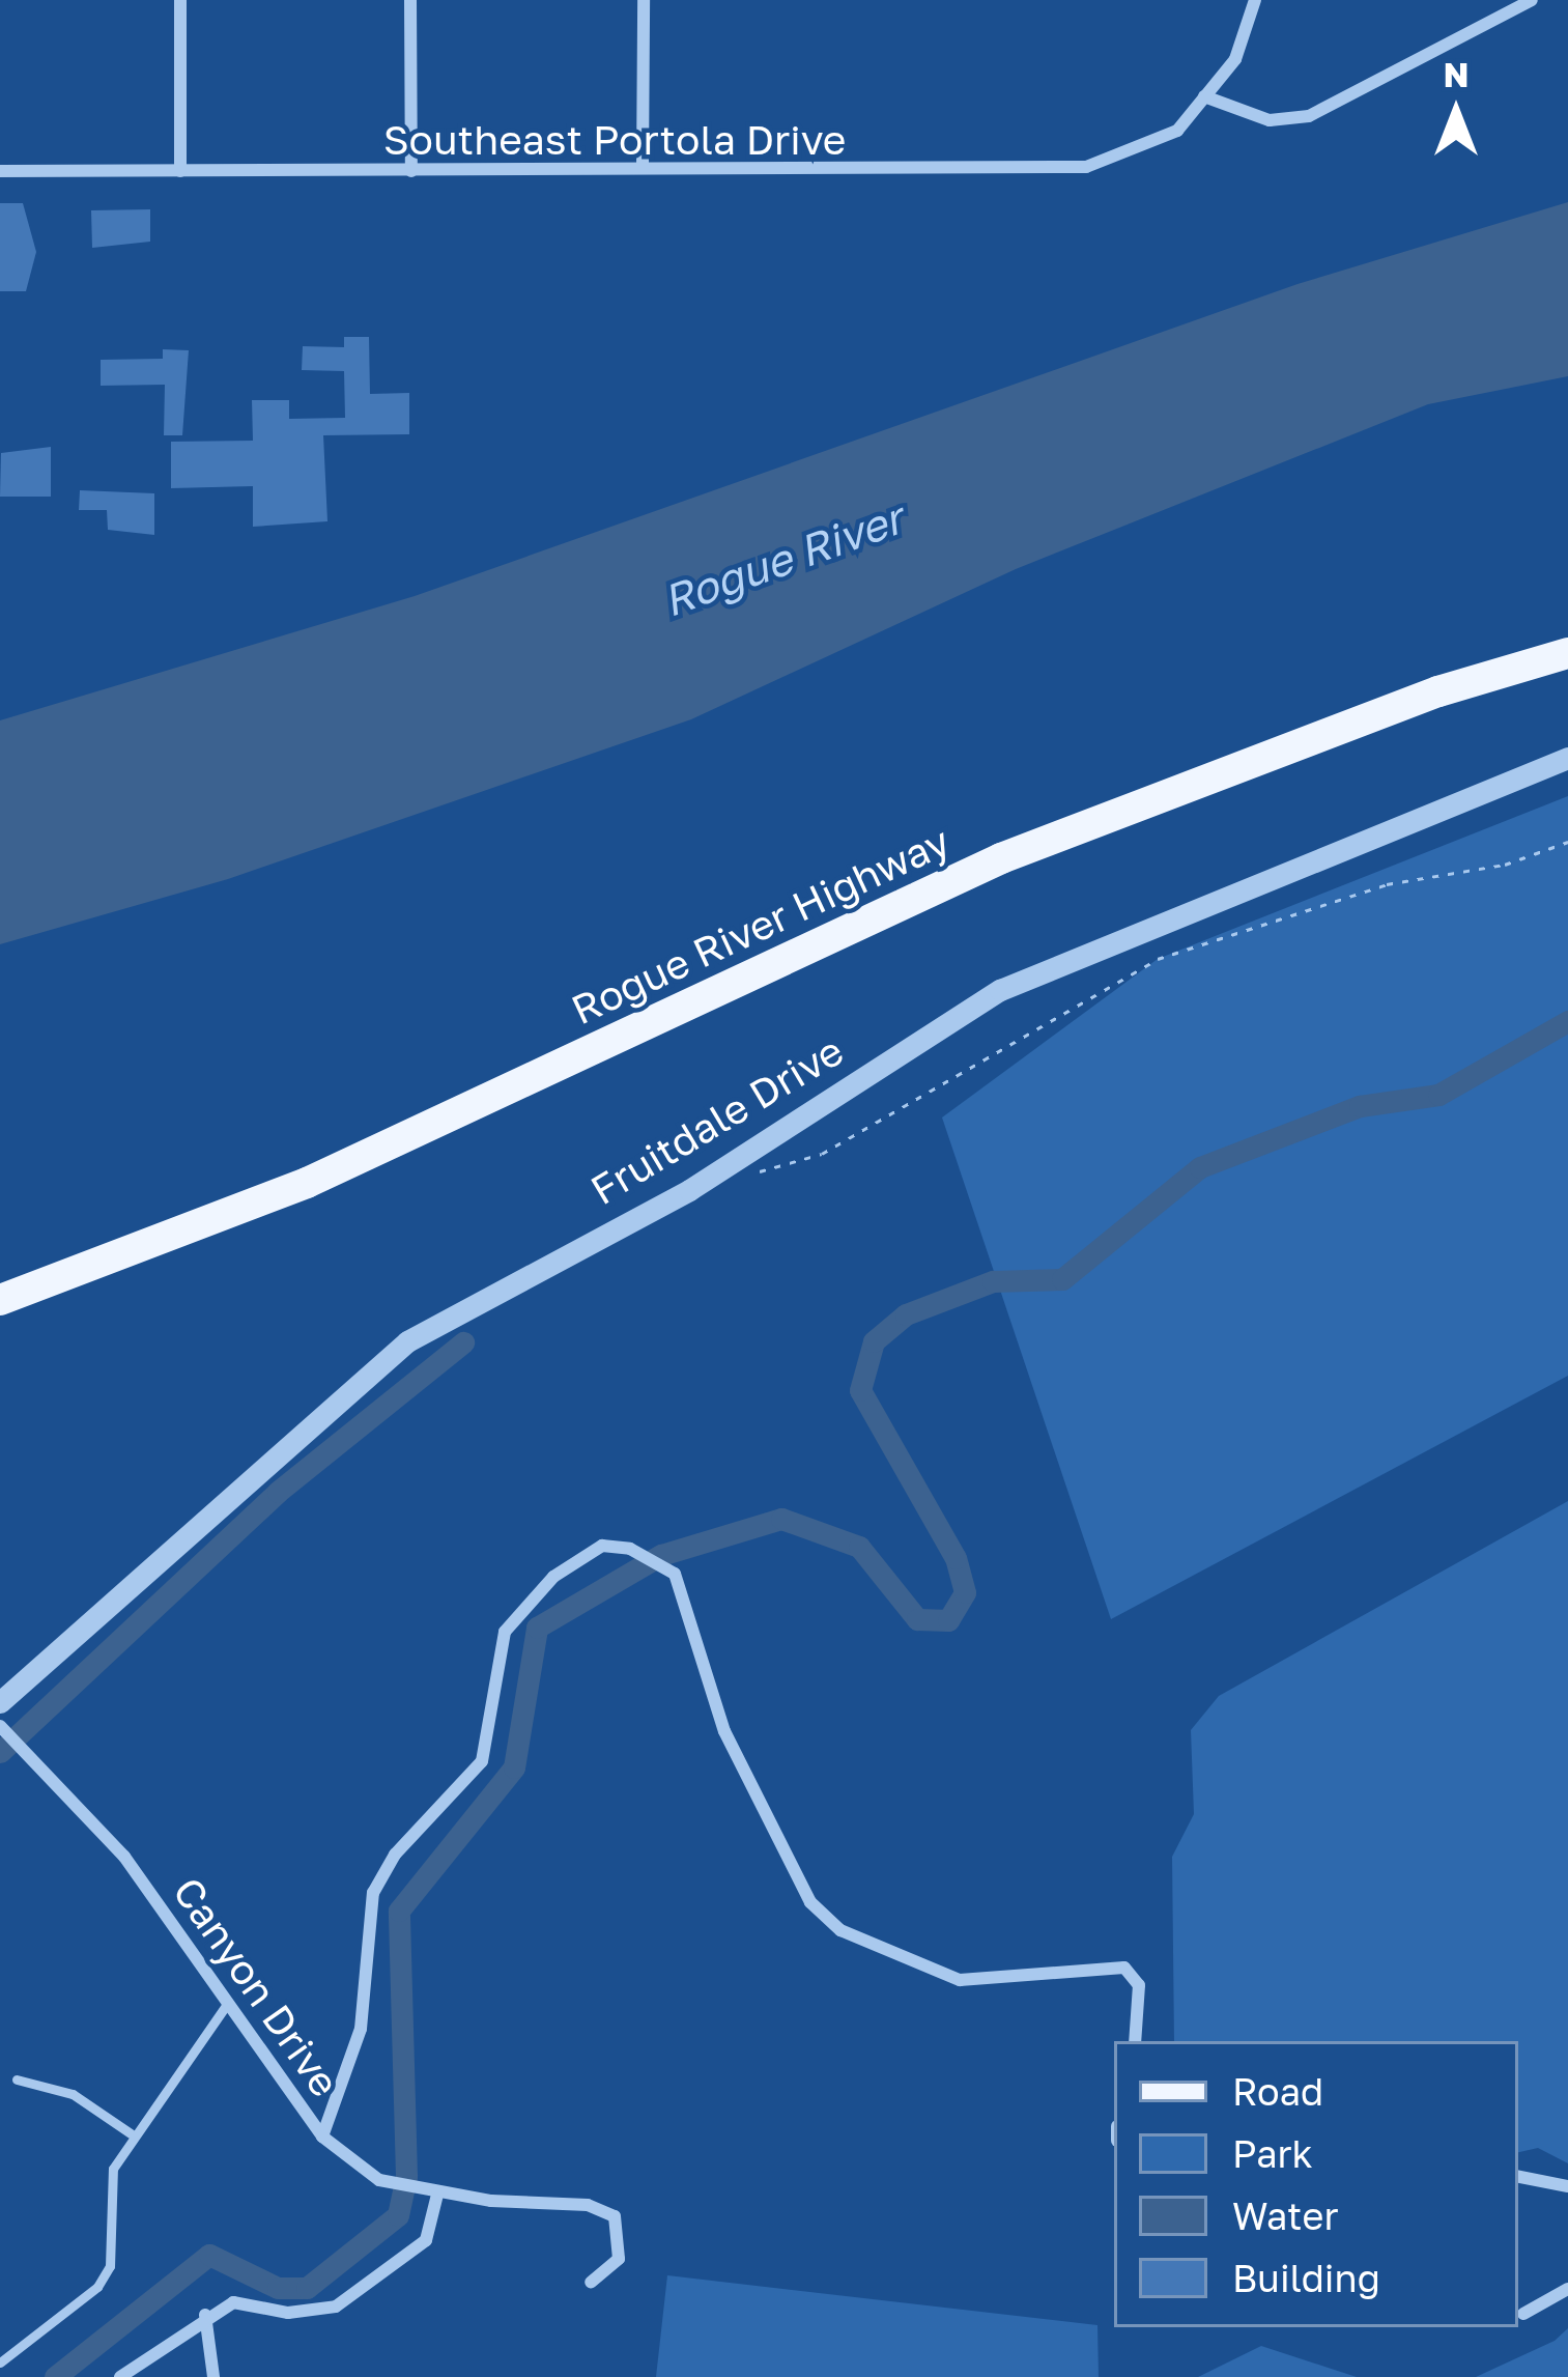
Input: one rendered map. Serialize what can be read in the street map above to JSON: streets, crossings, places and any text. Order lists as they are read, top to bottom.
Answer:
{
  "streets": {
    "main road": ["Rogue River Highway"],
    "street": ["Southeast Portola Drive", "Fruitdale Drive", "Canyon Drive"]
  },
  "water": ["Rogue River"],
  "legend": [
    "Road",
    "Park",
    "Water",
    "Building"
  ],
  "north": "top"
}
